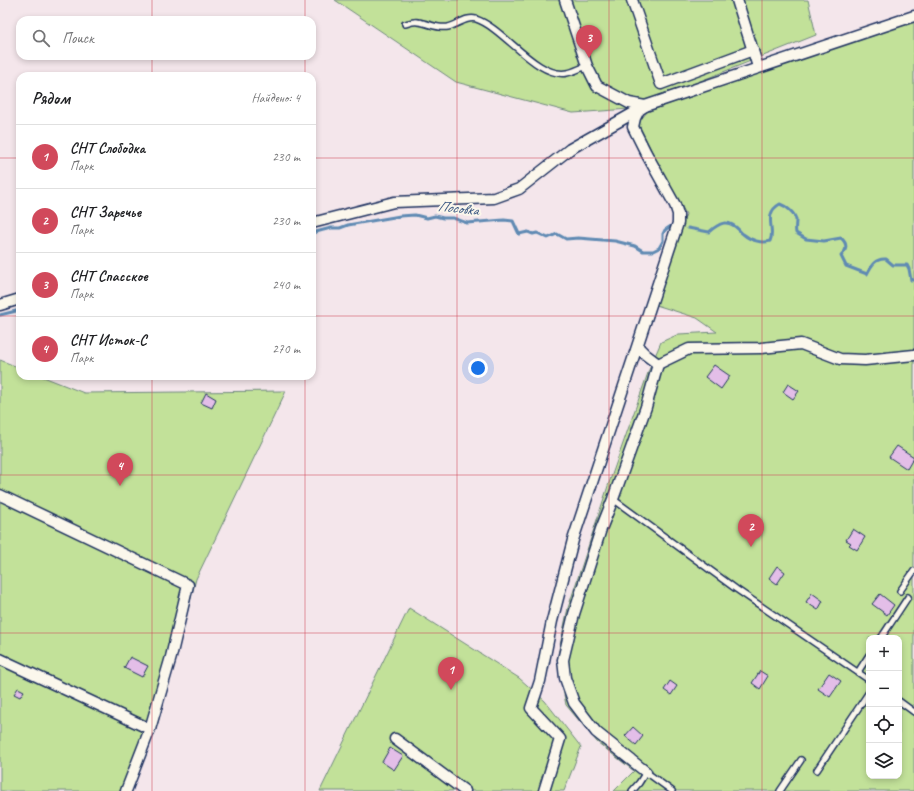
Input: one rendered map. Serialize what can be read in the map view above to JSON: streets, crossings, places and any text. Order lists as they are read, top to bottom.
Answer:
{
  "water": ["Посовка"],
  "page": {
    "search": "Поиск",
    "pins": [
      "3",
      "4",
      "2",
      "1"
    ],
    "heading": ["Рядом", "Найдено: 4"],
    "list": [
      {
        "mark": "1",
        "name": "СНТ Слободка",
        "note": "Парк",
        "value": "230 m"
      },
      {
        "mark": "2",
        "name": "СНТ Заречье",
        "note": "Парк",
        "value": "230 m"
      },
      {
        "mark": "3",
        "name": "СНТ Спасское",
        "note": "Парк",
        "value": "240 m"
      },
      {
        "mark": "4",
        "name": "СНТ Исток-С",
        "note": "Парк",
        "value": "270 m"
      }
    ],
    "map_buttons": ["+", "−"]
  }
}
